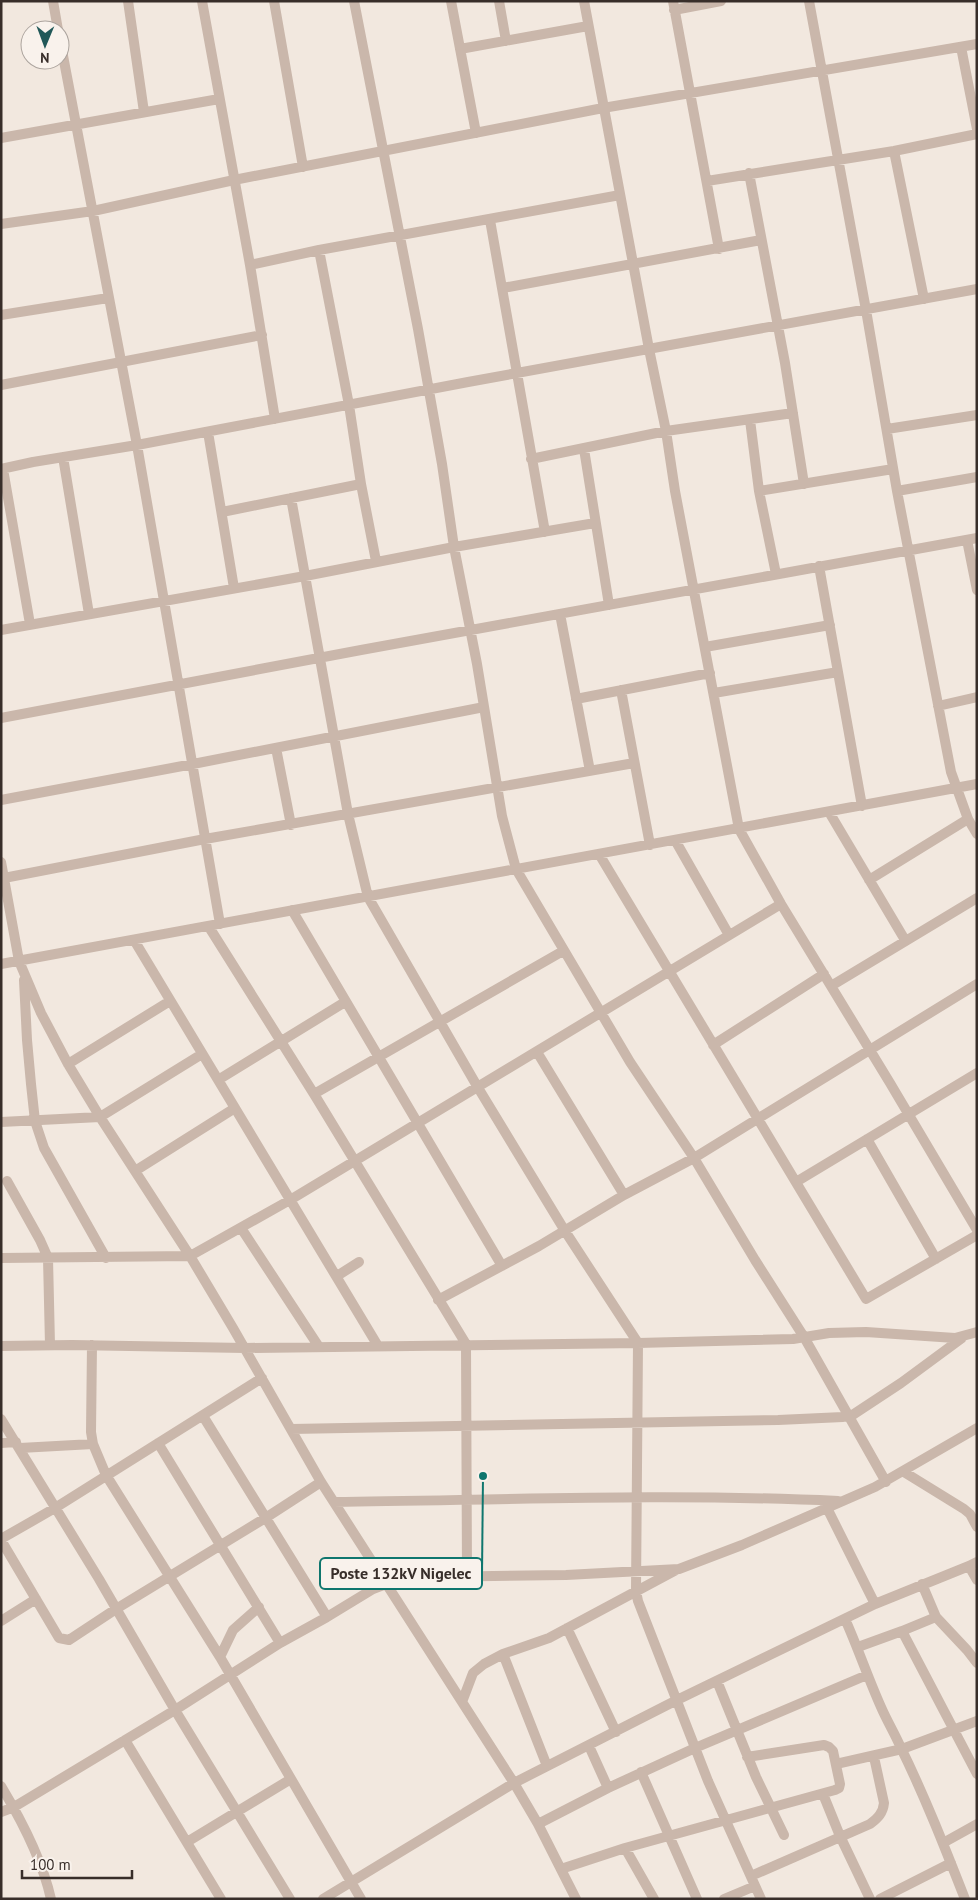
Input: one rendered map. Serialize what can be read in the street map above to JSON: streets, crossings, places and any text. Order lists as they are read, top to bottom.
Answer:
{
  "places": ["Poste 132kV Nigelec"],
  "scale_bar": "100 m",
  "north": "bottom"
}
